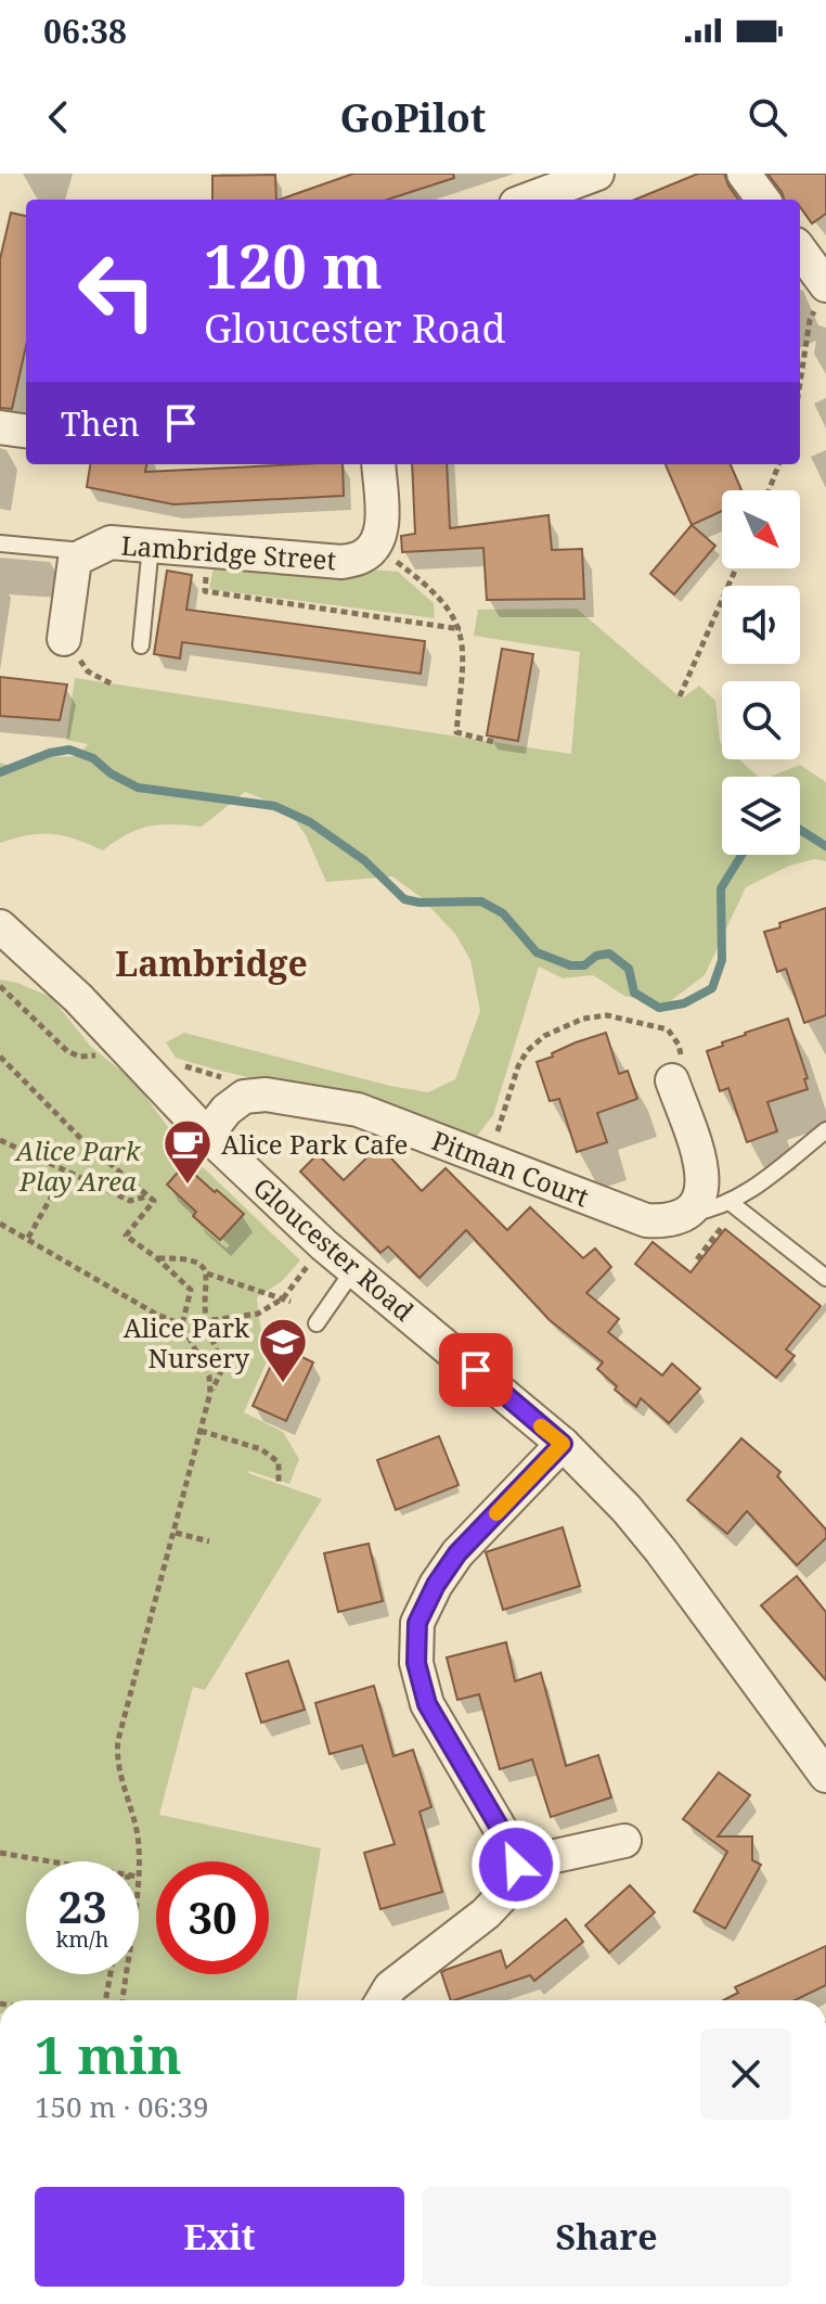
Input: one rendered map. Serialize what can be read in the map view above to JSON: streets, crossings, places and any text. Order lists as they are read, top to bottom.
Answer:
{
  "streets": {
    "street": ["Lambridge Street", "Pitman Court", "Gloucester Road"]
  },
  "crossings": [
    ["Pitman Court", "Gloucester Road"]
  ],
  "districts": ["Lambridge"],
  "parks": ["Alice Park Play Area"],
  "places": {
    "cafe": ["Alice Park Cafe"],
    "school or university": ["Alice Park Nursery"]
  },
  "north": "bottom right",
  "page": {
    "status": "06:38",
    "header": "GoPilot",
    "turn": ["120 m", "Gloucester Road"],
    "then": "Then",
    "speed": "23 km/h",
    "limit": "30",
    "heading": ["1 min", "150 m · 06:39"],
    "buttons": ["Exit", "Share"]
  }
}
